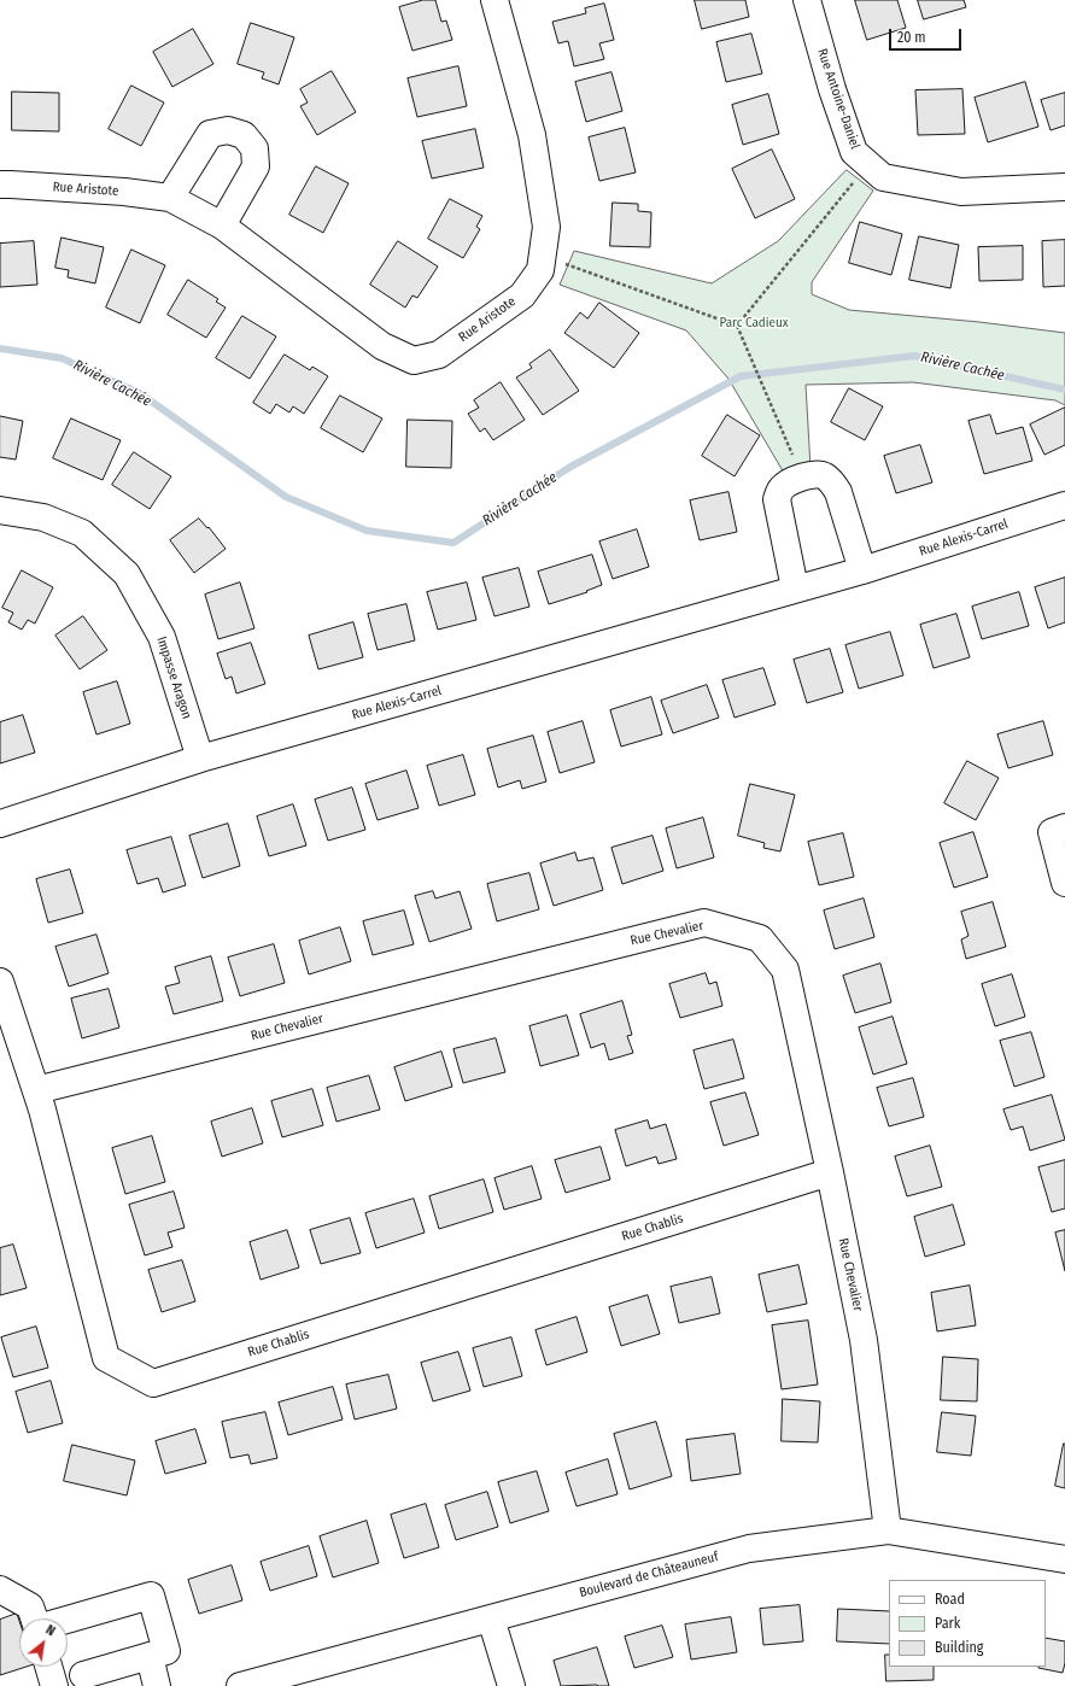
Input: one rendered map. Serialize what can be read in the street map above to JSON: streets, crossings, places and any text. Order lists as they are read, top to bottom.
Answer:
{
  "streets": {
    "street": [
      "Rue Antoine-Daniel",
      "Rue Aristote",
      "Rue Alexis-Carrel",
      "Impasse Aragon",
      "Rue Chevalier",
      "Rue Chablis",
      "Boulevard de Châteauneuf"
    ]
  },
  "crossings": [
    ["Rue Alexis-Carrel", "Impasse Aragon"],
    ["Rue Chevalier", "Rue Chablis"],
    ["Rue Chevalier", "Boulevard de Châteauneuf"]
  ],
  "water": ["Rivière Cachée"],
  "parks": ["Parc Cadieux"],
  "legend": ["Road", "Park", "Building"],
  "scale_bar": "20 m",
  "north": "top right"
}
